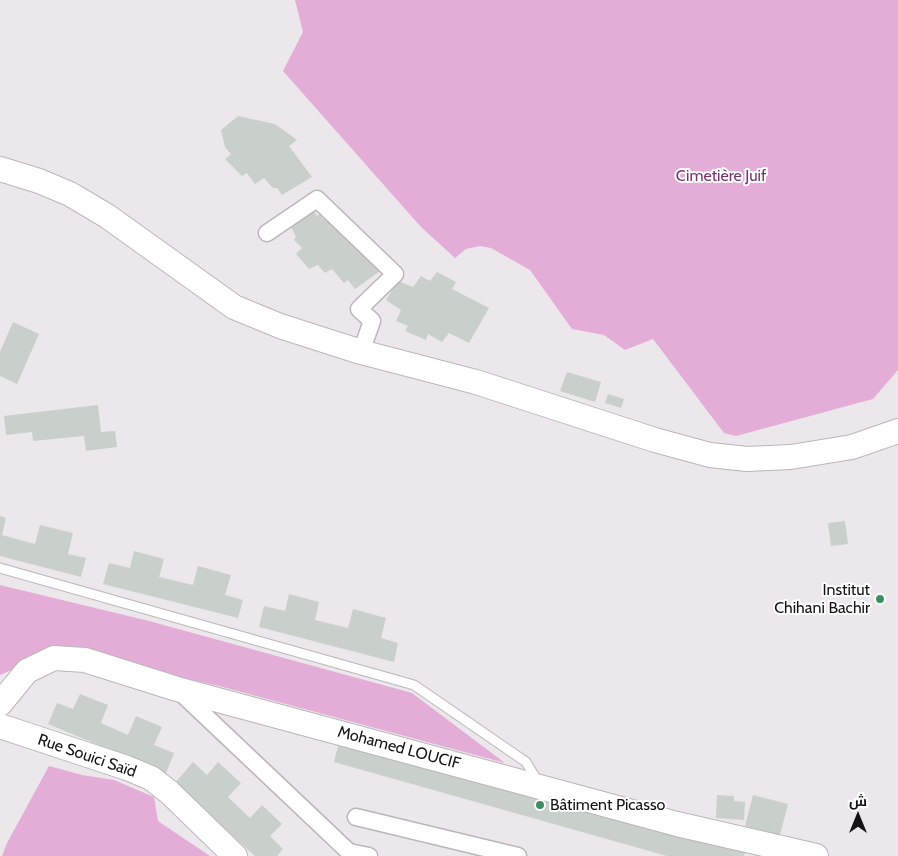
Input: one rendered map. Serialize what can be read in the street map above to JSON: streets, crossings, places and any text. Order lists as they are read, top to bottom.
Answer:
{
  "streets": {
    "main road": ["Mohamed LOUCIF", "Rue Souici Saïd"]
  },
  "parks": ["Cimetière Juif"],
  "places": ["Institut Chihani Bachir", "Bâtiment Picasso"],
  "north": "top"
}
